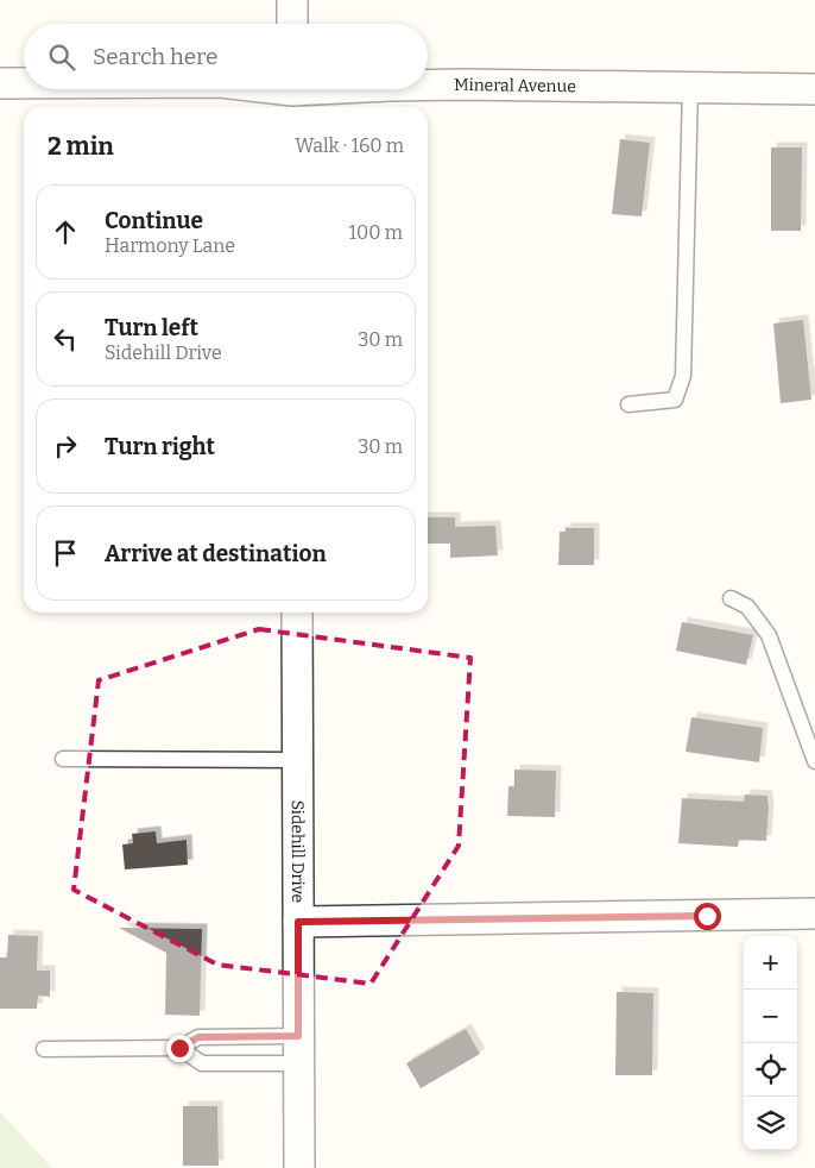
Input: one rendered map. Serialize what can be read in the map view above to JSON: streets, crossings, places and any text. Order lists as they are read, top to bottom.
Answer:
{
  "streets": {
    "street": ["Mineral Avenue", "Sidehill Drive"]
  },
  "page": {
    "search": "Search here",
    "heading": ["2 min", "Walk · 160 m"],
    "list": [
      ["Continue", "Harmony Lane", "100 m"],
      ["Turn left", "Sidehill Drive", "30 m"],
      ["Turn right", "30 m"],
      "Arrive at destination"
    ],
    "map_buttons": ["+", "−"]
  }
}
